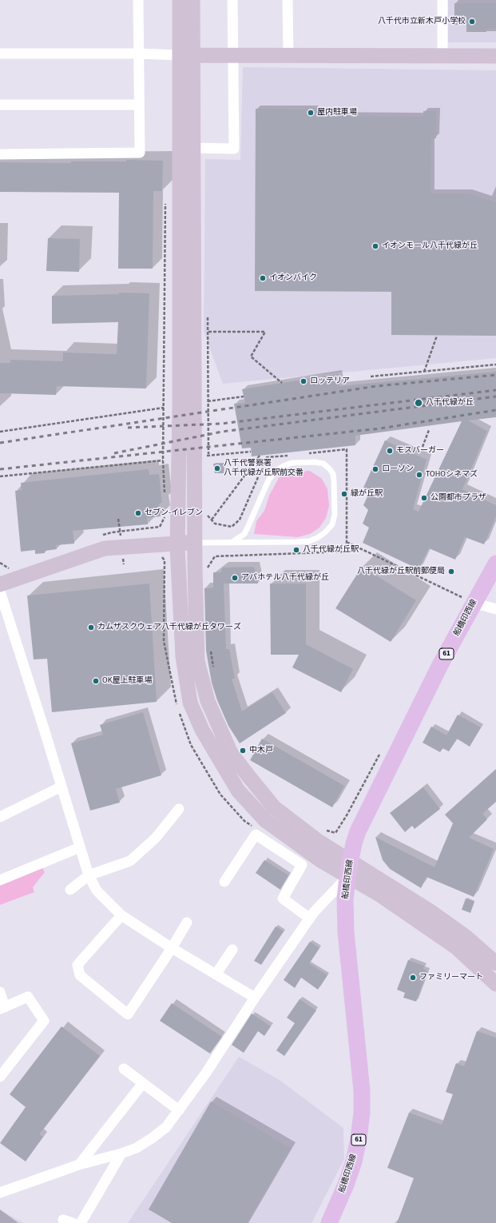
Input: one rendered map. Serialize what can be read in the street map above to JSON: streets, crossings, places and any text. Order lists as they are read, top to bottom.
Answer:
{
  "streets": {
    "main road": ["船橋印西線", "61"]
  },
  "places": [
    "八千代市立新木戸小学校",
    "屋内駐車場",
    "イオンモール八千代緑が丘",
    "イオンバイク",
    "ロッテリア",
    "八千代緑が丘",
    "モスバーガー",
    "八千代警察署 八千代緑が丘駅前交番",
    "ローソン",
    "TOHOシネマズ",
    "緑が丘駅",
    "公園都市プラザ",
    "セブン-イレブン",
    "八千代緑が丘駅",
    "八千代緑が丘駅前郵便局",
    "アパホテル八千代緑が丘",
    "カムザスクウェア八千代緑が丘タワーズ",
    "OK屋上駐車場",
    "中木戸",
    "ファミリーマート"
  ]
}
